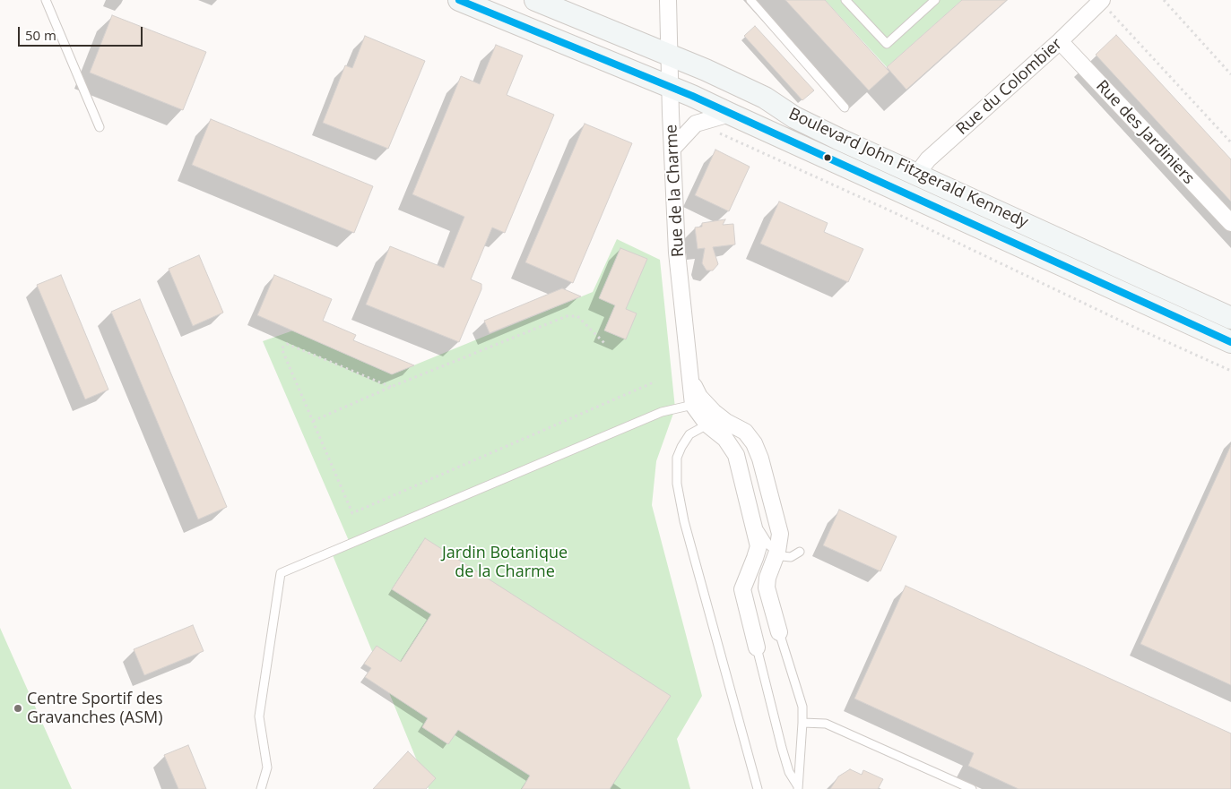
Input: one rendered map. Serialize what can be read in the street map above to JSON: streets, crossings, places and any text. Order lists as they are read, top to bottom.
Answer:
{
  "streets": {
    "main road": ["Boulevard John Fitzgerald Kennedy"],
    "street": ["Rue du Colombier", "Rue des Jardiniers", "Rue de la Charme"]
  },
  "crossings": [
    ["Rue du Colombier", "Rue des Jardiniers"],
    ["Rue du Colombier", "Boulevard John Fitzgerald Kennedy"],
    ["Boulevard John Fitzgerald Kennedy", "Rue de la Charme"]
  ],
  "parks": ["Jardin Botanique de la Charme"],
  "places": ["Centre Sportif des Gravanches (ASM)"],
  "scale_bar": "50 m"
}
